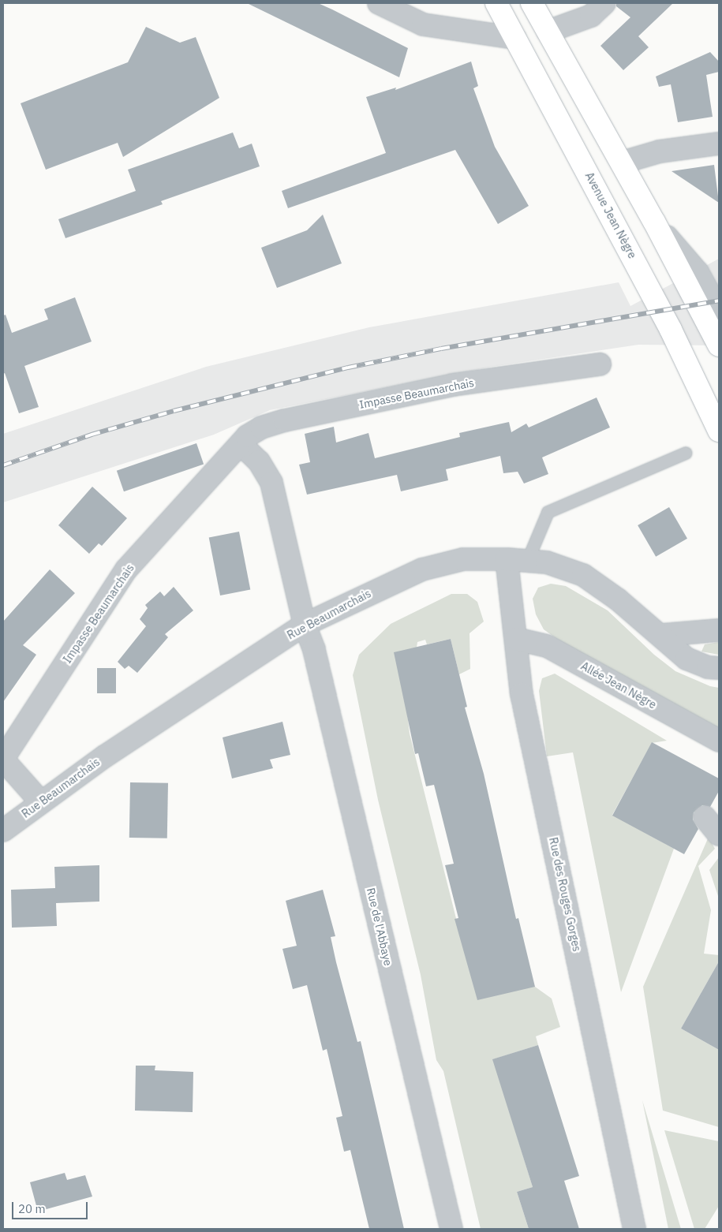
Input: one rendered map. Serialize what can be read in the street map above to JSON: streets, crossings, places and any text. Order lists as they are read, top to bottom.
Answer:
{
  "streets": {
    "main road": ["Avenue Jean Nègre"],
    "street": [
      "Impasse Beaumarchais",
      "Rue Beaumarchais",
      "Allée Jean Nègre",
      "Rue des Rouges Gorges",
      "Rue de l'Abbaye"
    ]
  },
  "crossings": [
    ["Impasse Beaumarchais", "Rue Beaumarchais"],
    ["Rue Beaumarchais", "Rue des Rouges Gorges"],
    ["Rue Beaumarchais", "Rue de l'Abbaye"],
    ["Allée Jean Nègre", "Rue des Rouges Gorges"]
  ],
  "scale_bar": "20 m"
}
